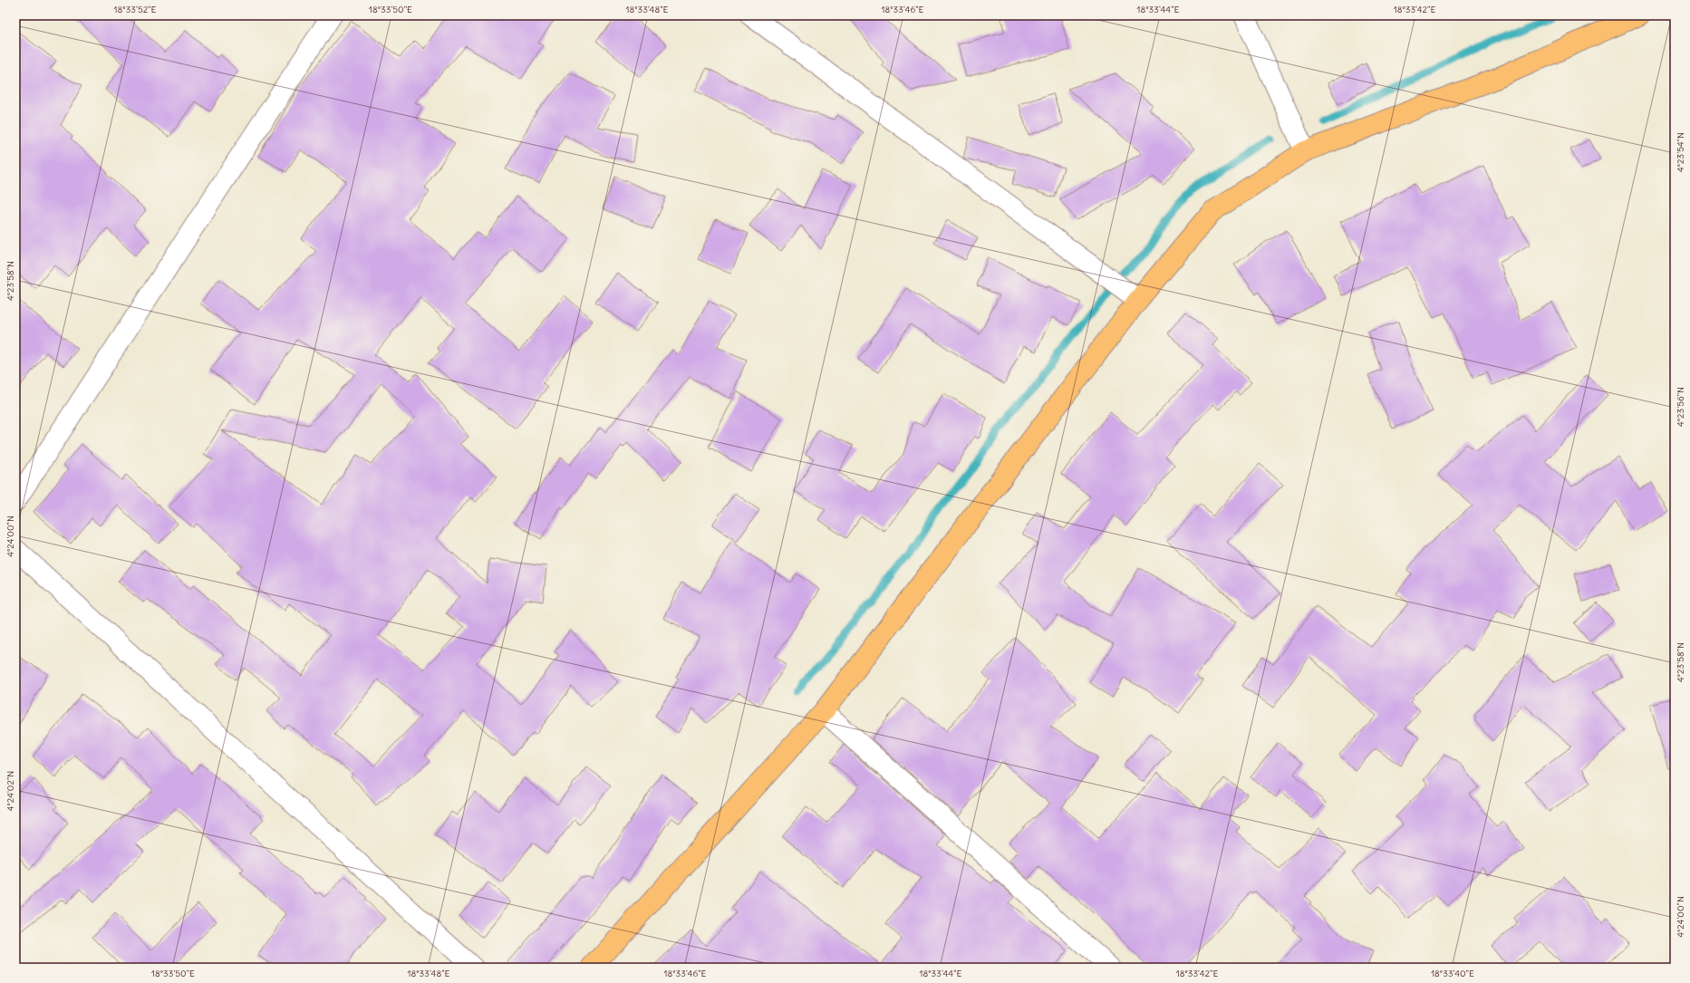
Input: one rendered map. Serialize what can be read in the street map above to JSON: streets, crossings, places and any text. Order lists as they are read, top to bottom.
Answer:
{
  "coordinates": [
    "18°33'52\"E",
    "18°33'50\"E",
    "18°33'48\"E",
    "18°33'46\"E",
    "18°33'44\"E",
    "18°33'42\"E",
    "4°23'54\"N",
    "4°23'58\"N",
    "4°23'56\"N",
    "4°24'00\"N",
    "4°24'02\"N",
    "18°33'40\"E"
  ]
}
